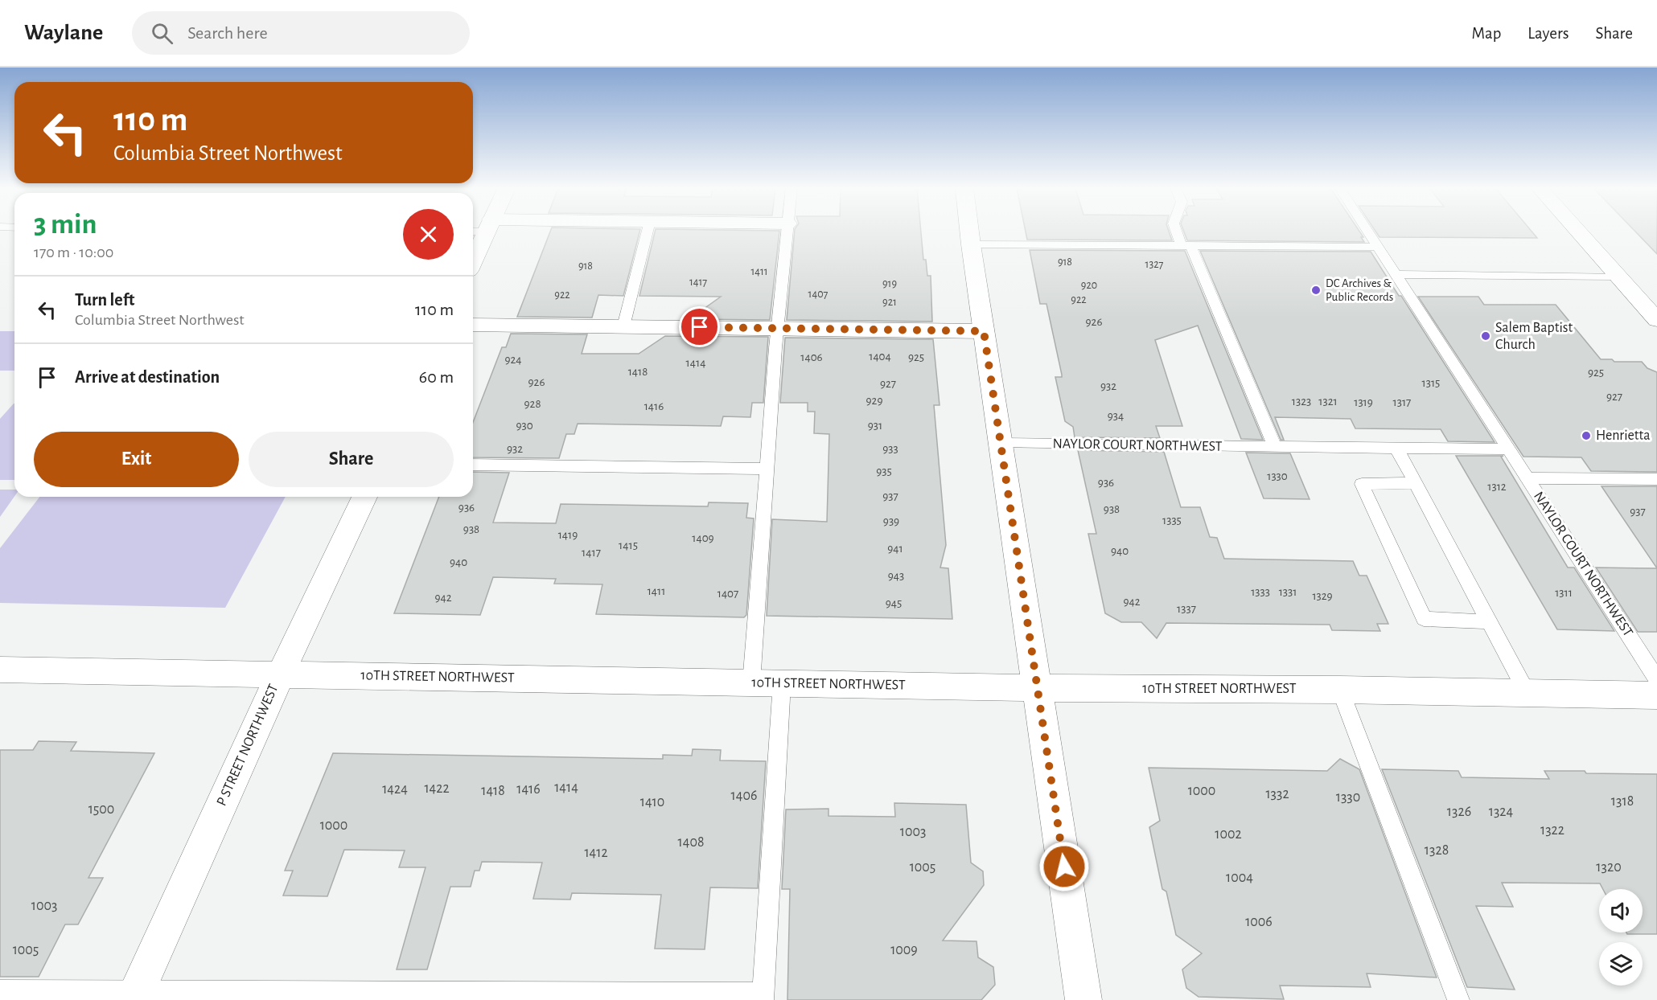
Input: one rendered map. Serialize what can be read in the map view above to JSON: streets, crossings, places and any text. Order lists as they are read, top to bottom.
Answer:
{
  "streets": {
    "street": ["10TH STREET NORTHWEST", "P STREET NORTHWEST"],
    "lane": ["NAYLOR COURT NORTHWEST"]
  },
  "crossings": [
    ["10TH STREET NORTHWEST", "P STREET NORTHWEST"]
  ],
  "places": ["DC Archives & Public Records", "Salem Baptist Church", "Henrietta"],
  "house_numbers": [
    "918",
    "1327",
    "918",
    "1411",
    "1417",
    "919",
    "920",
    "1407",
    "922",
    "922",
    "921",
    "926",
    "1404",
    "1406",
    "925",
    "924",
    "1414",
    "1418",
    "925",
    "926",
    "1315",
    "927",
    "932",
    "927",
    "929",
    "1323",
    "1321",
    "1319",
    "1317",
    "928",
    "1416",
    "934",
    "930",
    "931",
    "932",
    "933",
    "935",
    "1330",
    "936",
    "1312",
    "937",
    "936",
    "938",
    "937",
    "1335",
    "939",
    "938",
    "1419",
    "1409",
    "1415",
    "941",
    "940",
    "1417",
    "940",
    "943",
    "1411",
    "1333",
    "1331",
    "1311",
    "1407",
    "1329",
    "942",
    "942",
    "945",
    "1337",
    "1414",
    "1422",
    "1424",
    "1416",
    "1418",
    "1000",
    "1332",
    "1406",
    "1330",
    "1318",
    "1410",
    "1500",
    "1326",
    "1324",
    "1000",
    "1322",
    "1003",
    "1002",
    "1408",
    "1328",
    "1412",
    "1005",
    "1320",
    "1004",
    "1003",
    "1006",
    "1005",
    "1009"
  ],
  "page": {
    "header": "Waylane",
    "search": "Search here",
    "nav": ["Map", "Layers", "Share"],
    "turn": ["110 m", "Columbia Street Northwest"],
    "heading": ["3 min", "170 m · 10:00"],
    "list": [
      {
        "name": "Turn left",
        "note": "Columbia Street Northwest",
        "value": "110 m"
      },
      {
        "name": "Arrive at destination",
        "value": "60 m"
      }
    ],
    "buttons": ["Exit", "Share"]
  }
}
